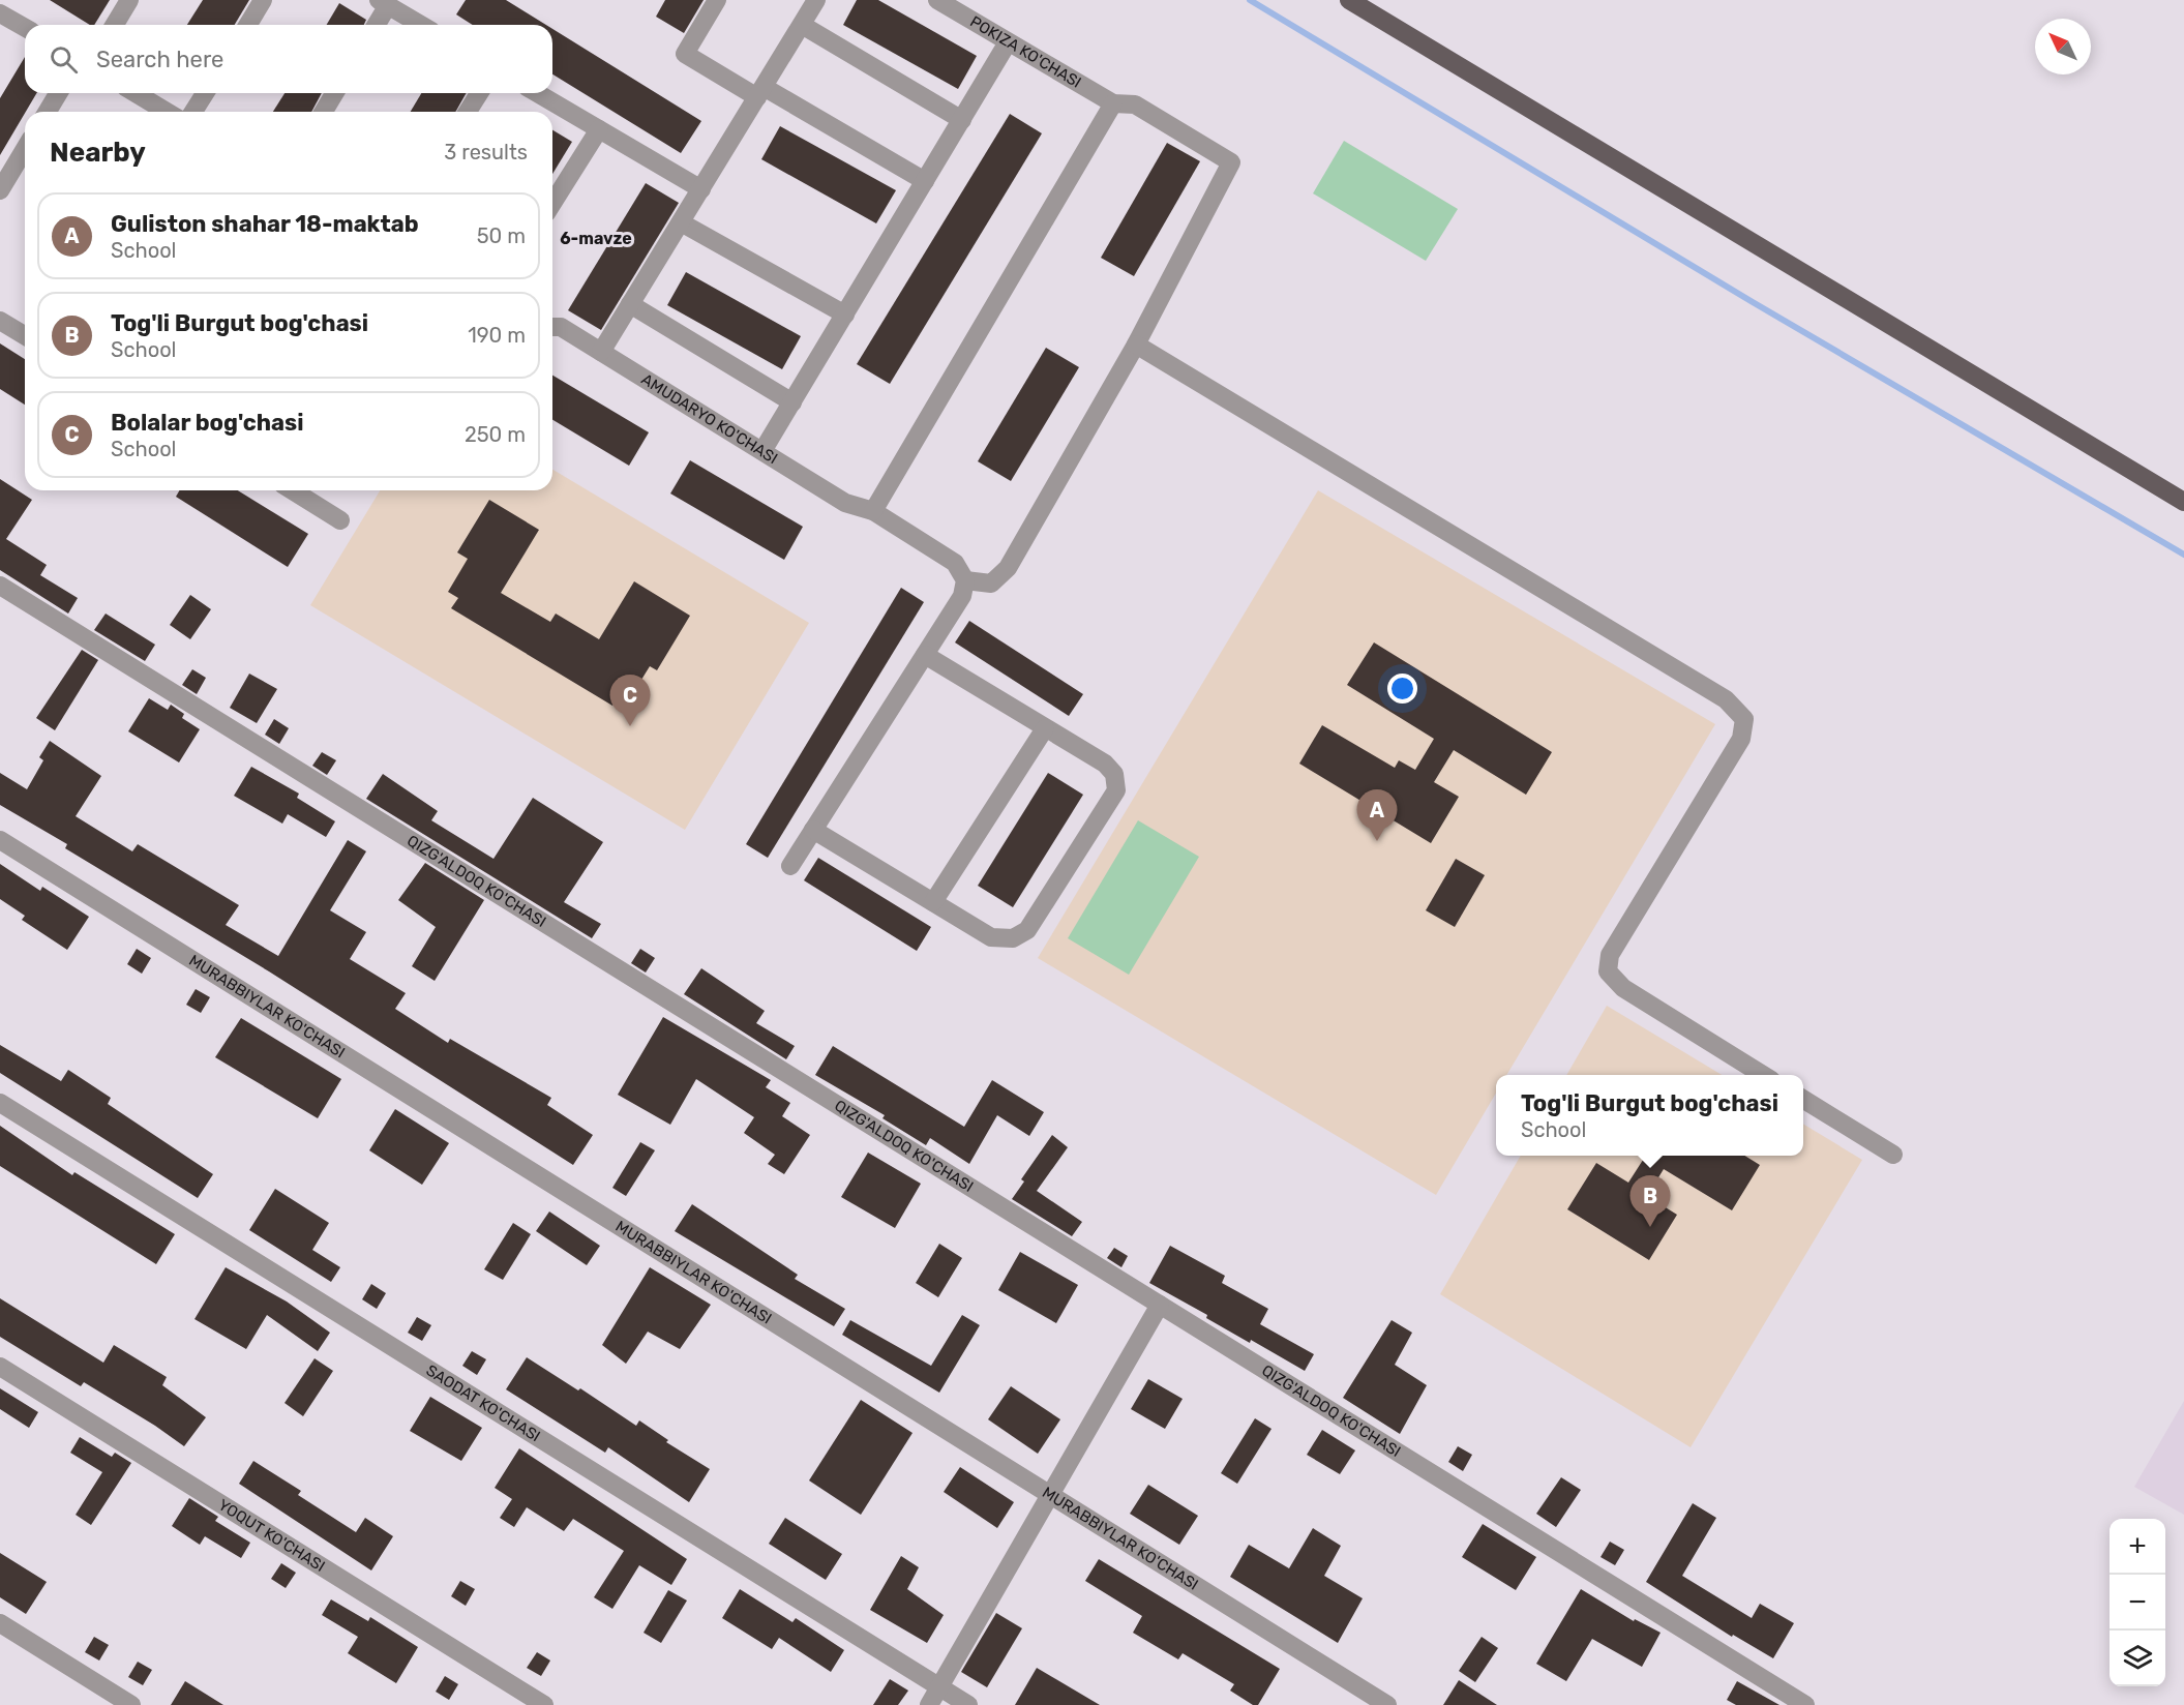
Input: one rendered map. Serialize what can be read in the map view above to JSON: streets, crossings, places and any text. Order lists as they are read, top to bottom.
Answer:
{
  "streets": {
    "street": [
      "POKIZA KO'CHASI",
      "AMUDARYO KO'CHASI",
      "QIZG'ALDOQ KO'CHASI",
      "MURABBIYLAR KO'CHASI",
      "SAODAT KO'CHASI",
      "YOQUT KO'CHASI"
    ]
  },
  "districts": ["6-mavze"],
  "north": "top left",
  "page": {
    "search": "Search here",
    "heading": ["Nearby", "3 results"],
    "list": [
      {
        "mark": "A",
        "name": "Guliston shahar 18-maktab",
        "note": "School",
        "value": "50 m"
      },
      {
        "mark": "B",
        "name": "Tog'li Burgut bog'chasi",
        "note": "School",
        "value": "190 m"
      },
      {
        "mark": "C",
        "name": "Bolalar bog'chasi",
        "note": "School",
        "value": "250 m"
      }
    ],
    "pins": ["C", "A", "B"],
    "popup": ["Tog'li Burgut bog'chasi", "School"],
    "map_buttons": ["+", "−"]
  }
}
